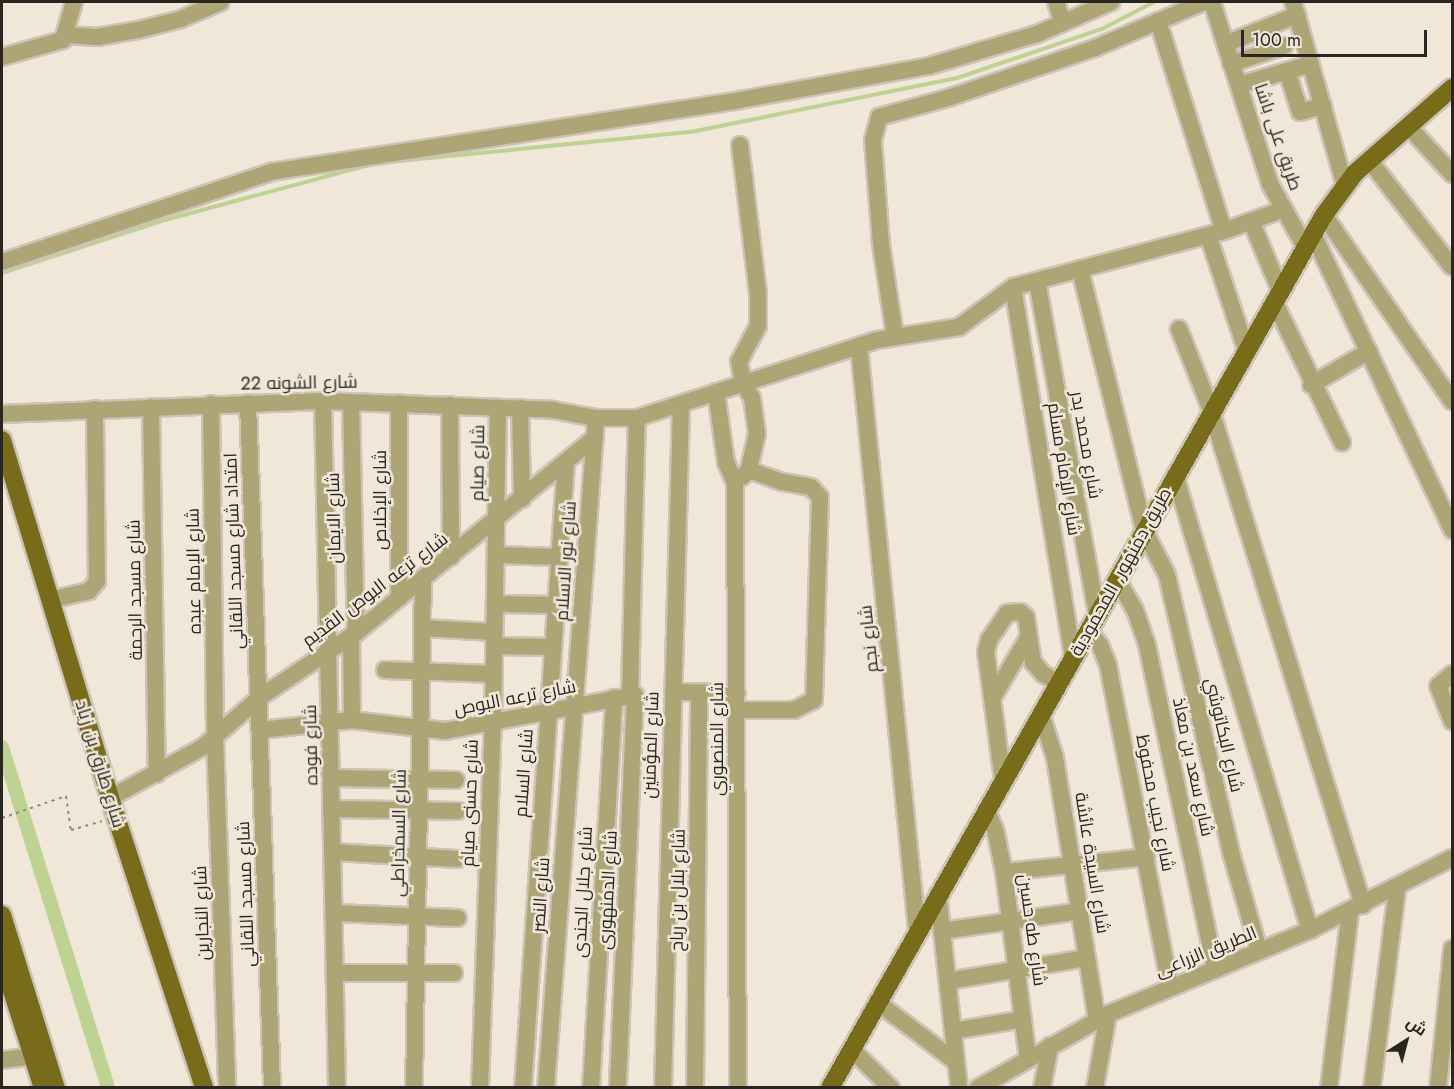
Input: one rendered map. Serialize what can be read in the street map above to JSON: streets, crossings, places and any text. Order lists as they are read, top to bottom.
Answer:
{
  "streets": {
    "main road": ["طريق دمنهور, المحمودية", "شارع طارق بن زياد"],
    "street": [
      "طريق على باشا",
      "شارع الشونه 22",
      "شارع محمد بدر",
      "شارع صيام",
      "شارع الإمام مسلم",
      "شارع الإخلاص",
      "شارع الايمان",
      "امتداد شارع مسجد اللقاني",
      "شارع نور الاسلام",
      "شارع الإمام عبده",
      "شارع مسجد الرحمة",
      "شارع ترعه البوص القديم",
      "شارع نجم",
      "شارع ترعه البوص",
      "شارع البكاتوشي",
      "شارع المنصوري",
      "شارع فوده",
      "شارع المؤمنين",
      "شارع سعد بن معاذ",
      "شارع السلام",
      "شارع حسنى صيام",
      "شارع نجيب محفوظ",
      "شارع السمخراطي",
      "شارع السيدة عائشة",
      "شارع الدمنهورى",
      "شارع بلال بن رباح",
      "شارع جلال الجندى",
      "شارع مسجد اللقاني",
      "شارع النصر",
      "شارع النجارين",
      "شارع طه حسين",
      "الطريق الزراعى"
    ]
  },
  "crossings": [
    ["طريق على باشا", "طريق دمنهور, المحمودية"],
    ["شارع الشونه 22", "شارع صيام"],
    ["شارع الشونه 22", "شارع الإمام مسلم"],
    ["شارع الشونه 22", "شارع الإخلاص"],
    ["شارع الشونه 22", "شارع الايمان"],
    ["شارع الشونه 22", "امتداد شارع مسجد اللقاني"],
    ["شارع الشونه 22", "شارع نور الاسلام"],
    ["شارع الشونه 22", "شارع الإمام عبده"],
    ["شارع الشونه 22", "شارع مسجد الرحمة"],
    ["شارع الشونه 22", "شارع نجم"],
    ["شارع الشونه 22", "شارع المنصوري"],
    ["شارع الشونه 22", "شارع فوده"],
    ["شارع الشونه 22", "شارع المؤمنين"],
    ["شارع الشونه 22", "شارع الدمنهورى"],
    ["شارع محمد بدر", "طريق دمنهور, المحمودية"],
    ["شارع محمد بدر", "شارع نجيب محفوظ"],
    ["شارع صيام", "شارع ترعه البوص القديم"],
    ["شارع صيام", "شارع حسنى صيام"],
    ["شارع الإمام مسلم", "طريق دمنهور, المحمودية"],
    ["شارع الإخلاص", "شارع ترعه البوص القديم"],
    ["شارع الايمان", "شارع ترعه البوص القديم"],
    ["امتداد شارع مسجد اللقاني", "شارع ترعه البوص القديم"],
    ["امتداد شارع مسجد اللقاني", "شارع مسجد اللقاني"],
    ["شارع نور الاسلام", "شارع ترعه البوص القديم"],
    ["شارع نور الاسلام", "شارع ترعه البوص"],
    ["شارع نور الاسلام", "شارع النصر"],
    ["شارع الإمام عبده", "شارع ترعه البوص القديم"],
    ["شارع الإمام عبده", "شارع النجارين"],
    ["طريق دمنهور, المحمودية", "شارع نجم"],
    ["طريق دمنهور, المحمودية", "شارع البكاتوشي"],
    ["طريق دمنهور, المحمودية", "شارع سعد بن معاذ"],
    ["طريق دمنهور, المحمودية", "شارع نجيب محفوظ"],
    ["طريق دمنهور, المحمودية", "شارع السيدة عائشة"],
    ["طريق دمنهور, المحمودية", "شارع طه حسين"],
    ["شارع مسجد الرحمة", "شارع ترعه البوص القديم"],
    ["شارع ترعه البوص القديم", "شارع فوده"],
    ["شارع ترعه البوص القديم", "شارع طارق بن زياد"],
    ["شارع ترعه البوص القديم", "شارع السلام"],
    ["شارع ترعه البوص القديم", "شارع حسنى صيام"],
    ["شارع ترعه البوص القديم", "شارع السمخراطي"],
    ["شارع ترعه البوص القديم", "شارع مسجد اللقاني"],
    ["شارع ترعه البوص القديم", "شارع النجارين"],
    ["شارع ترعه البوص", "شارع فوده"],
    ["شارع ترعه البوص", "شارع السلام"],
    ["شارع ترعه البوص", "شارع حسنى صيام"],
    ["شارع ترعه البوص", "شارع السمخراطي"],
    ["شارع ترعه البوص", "شارع الدمنهورى"],
    ["شارع ترعه البوص", "شارع جلال الجندى"],
    ["شارع ترعه البوص", "شارع مسجد اللقاني"],
    ["شارع ترعه البوص", "شارع النصر"],
    ["شارع البكاتوشي", "الطريق الزراعى"],
    ["شارع سعد بن معاذ", "الطريق الزراعى"],
    ["شارع نجيب محفوظ", "الطريق الزراعى"],
    ["شارع السيدة عائشة", "الطريق الزراعى"],
    ["شارع الدمنهورى", "شارع جلال الجندى"],
    ["شارع طه حسين", "الطريق الزراعى"]
  ],
  "scale_bar": "100 m",
  "north": "top right"
}
